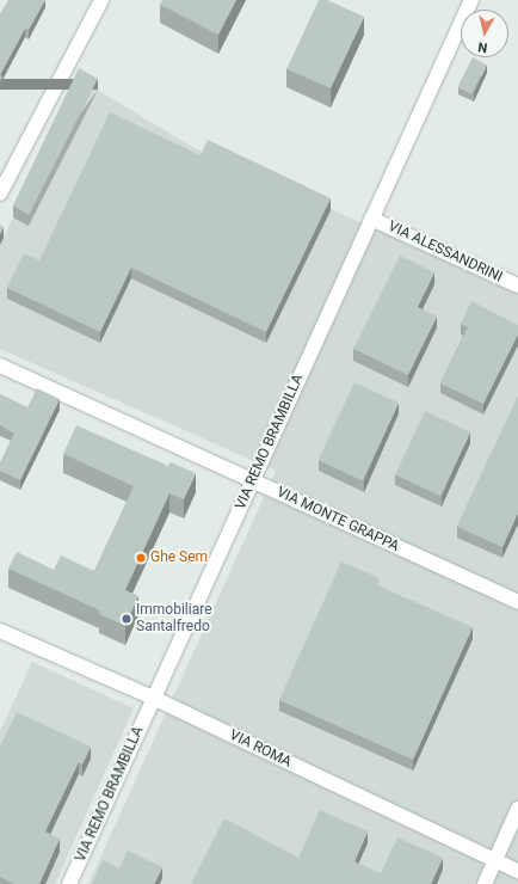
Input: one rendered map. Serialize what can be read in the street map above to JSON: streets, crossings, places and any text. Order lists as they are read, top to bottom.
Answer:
{
  "streets": {
    "street": [
      "VIA ALESSANDRINI",
      "VIA REMO BRAMBILLA",
      "VIA MONTE GRAPPA",
      "VIA ROMA"
    ]
  },
  "crossings": [
    ["VIA ALESSANDRINI", "VIA REMO BRAMBILLA"],
    ["VIA REMO BRAMBILLA", "VIA MONTE GRAPPA"],
    ["VIA REMO BRAMBILLA", "VIA ROMA"]
  ],
  "places": ["Ghe Sem", "Immobiliare Santalfredo"],
  "north": "bottom"
}
